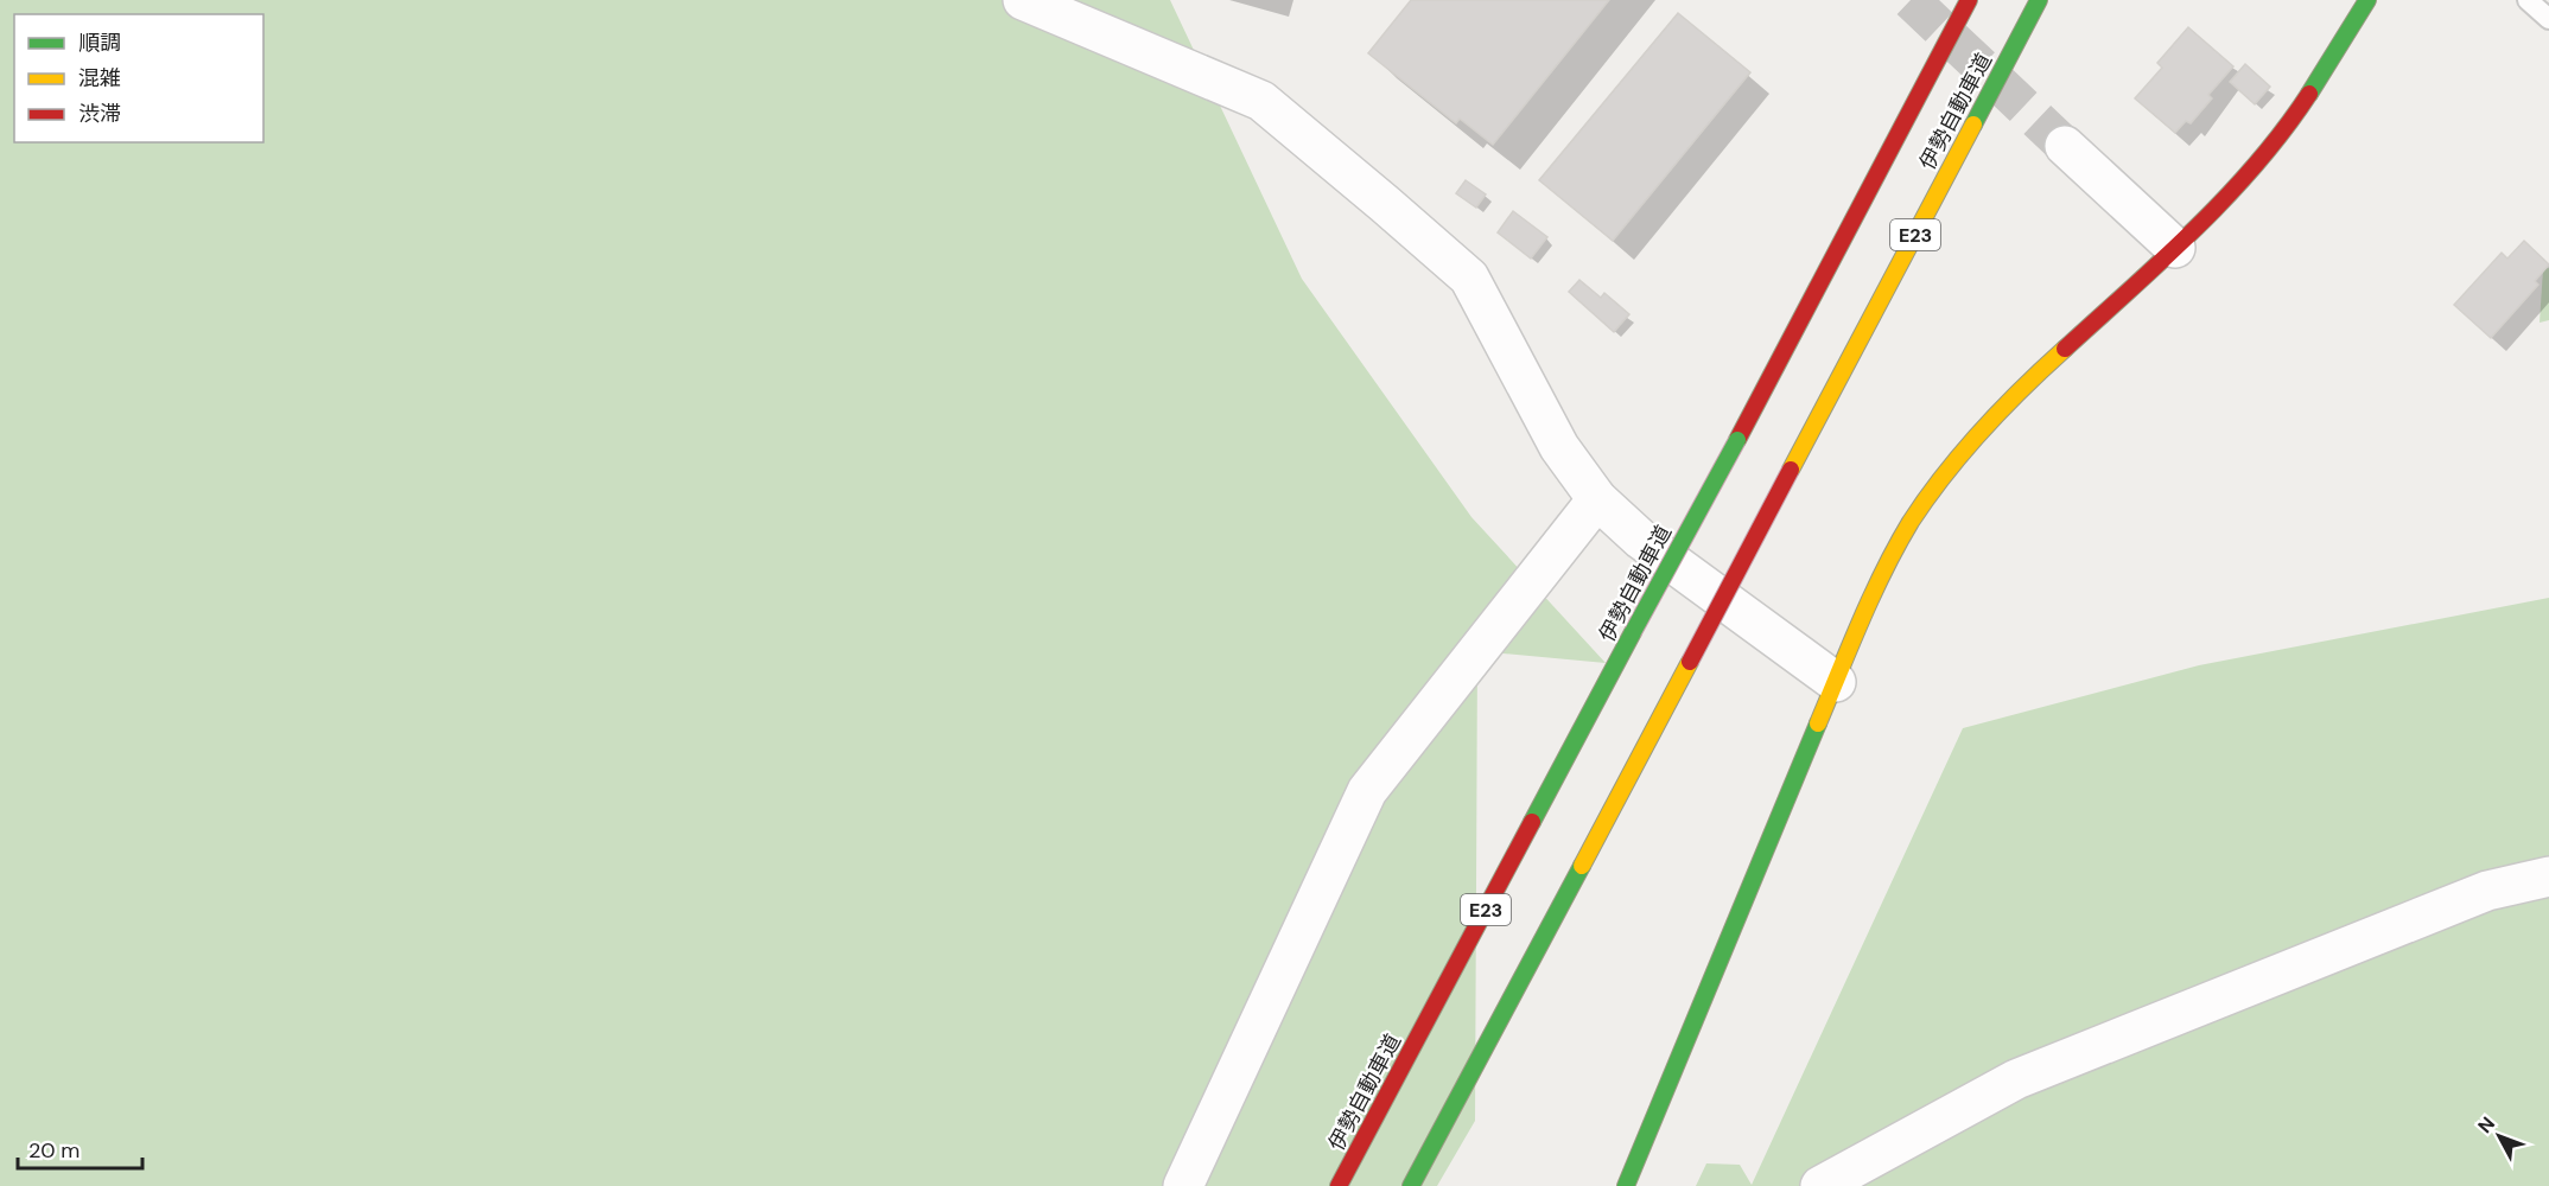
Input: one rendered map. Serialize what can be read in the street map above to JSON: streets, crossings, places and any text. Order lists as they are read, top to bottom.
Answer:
{
  "streets": {
    "main road": ["伊勢自動車道", "E23"]
  },
  "legend": ["順調", "混雑", "渋滞"],
  "scale_bar": "20 m",
  "north": "top left"
}
